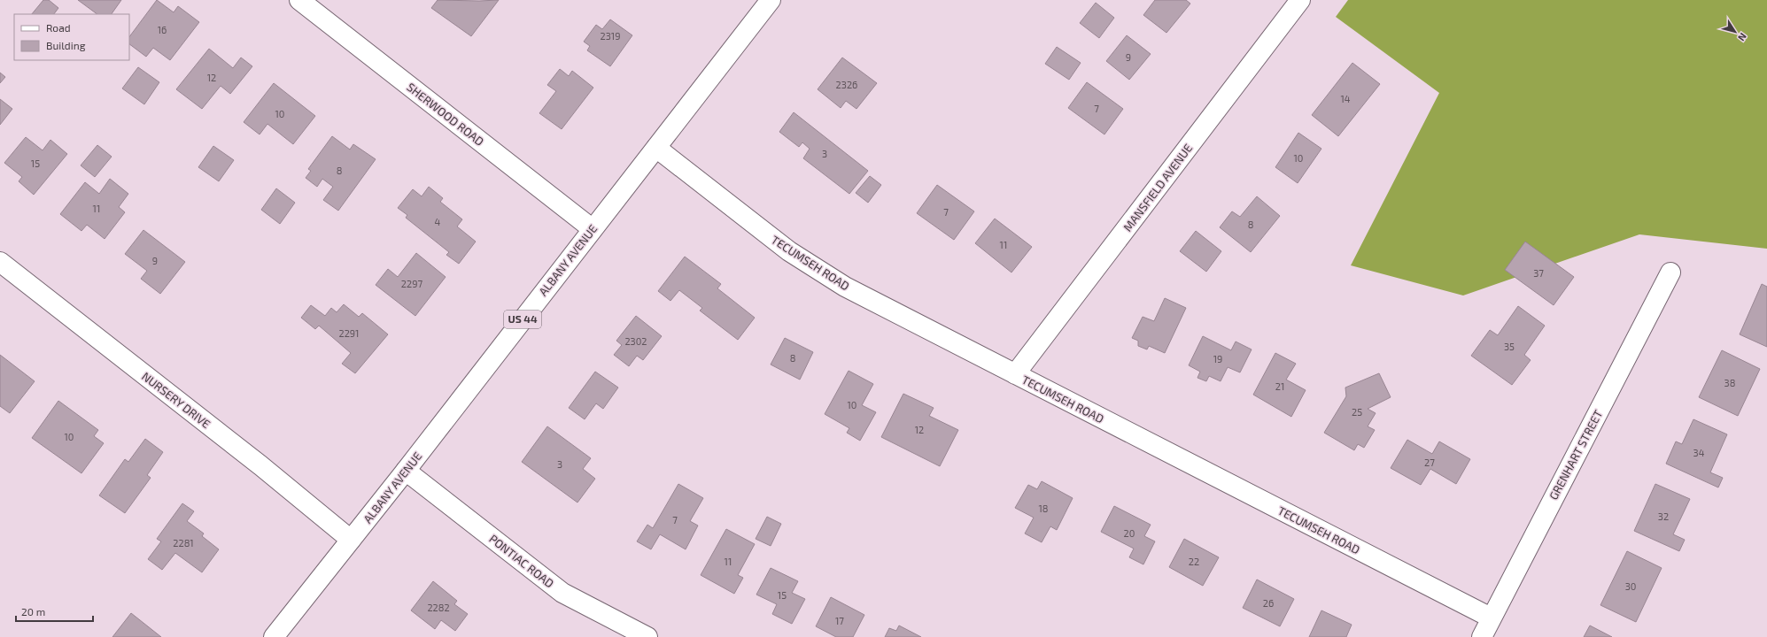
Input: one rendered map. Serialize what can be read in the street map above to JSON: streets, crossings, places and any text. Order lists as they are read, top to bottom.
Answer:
{
  "streets": {
    "main road": [
      "SHERWOOD ROAD",
      "MANSFIELD AVENUE",
      "ALBANY AVENUE",
      "TECUMSEH ROAD",
      "US 44",
      "NURSERY DRIVE",
      "GRENHART STREET",
      "PONTIAC ROAD"
    ]
  },
  "crossings": [
    ["SHERWOOD ROAD", "ALBANY AVENUE"],
    ["MANSFIELD AVENUE", "TECUMSEH ROAD"],
    ["ALBANY AVENUE", "TECUMSEH ROAD"],
    ["ALBANY AVENUE", "NURSERY DRIVE"],
    ["ALBANY AVENUE", "PONTIAC ROAD"],
    ["TECUMSEH ROAD", "GRENHART STREET"]
  ],
  "house_numbers": [
    "16",
    "2319",
    "9",
    "12",
    "2326",
    "14",
    "7",
    "10",
    "3",
    "10",
    "15",
    "8",
    "11",
    "7",
    "4",
    "8",
    "11",
    "9",
    "37",
    "2297",
    "2291",
    "2302",
    "35",
    "8",
    "19",
    "38",
    "21",
    "10",
    "25",
    "12",
    "10",
    "34",
    "27",
    "3",
    "18",
    "32",
    "7",
    "20",
    "2281",
    "11",
    "22",
    "30",
    "15",
    "26",
    "2282",
    "17"
  ],
  "legend": ["Road", "Building"],
  "scale_bar": "20 m",
  "north": "bottom right"
}
